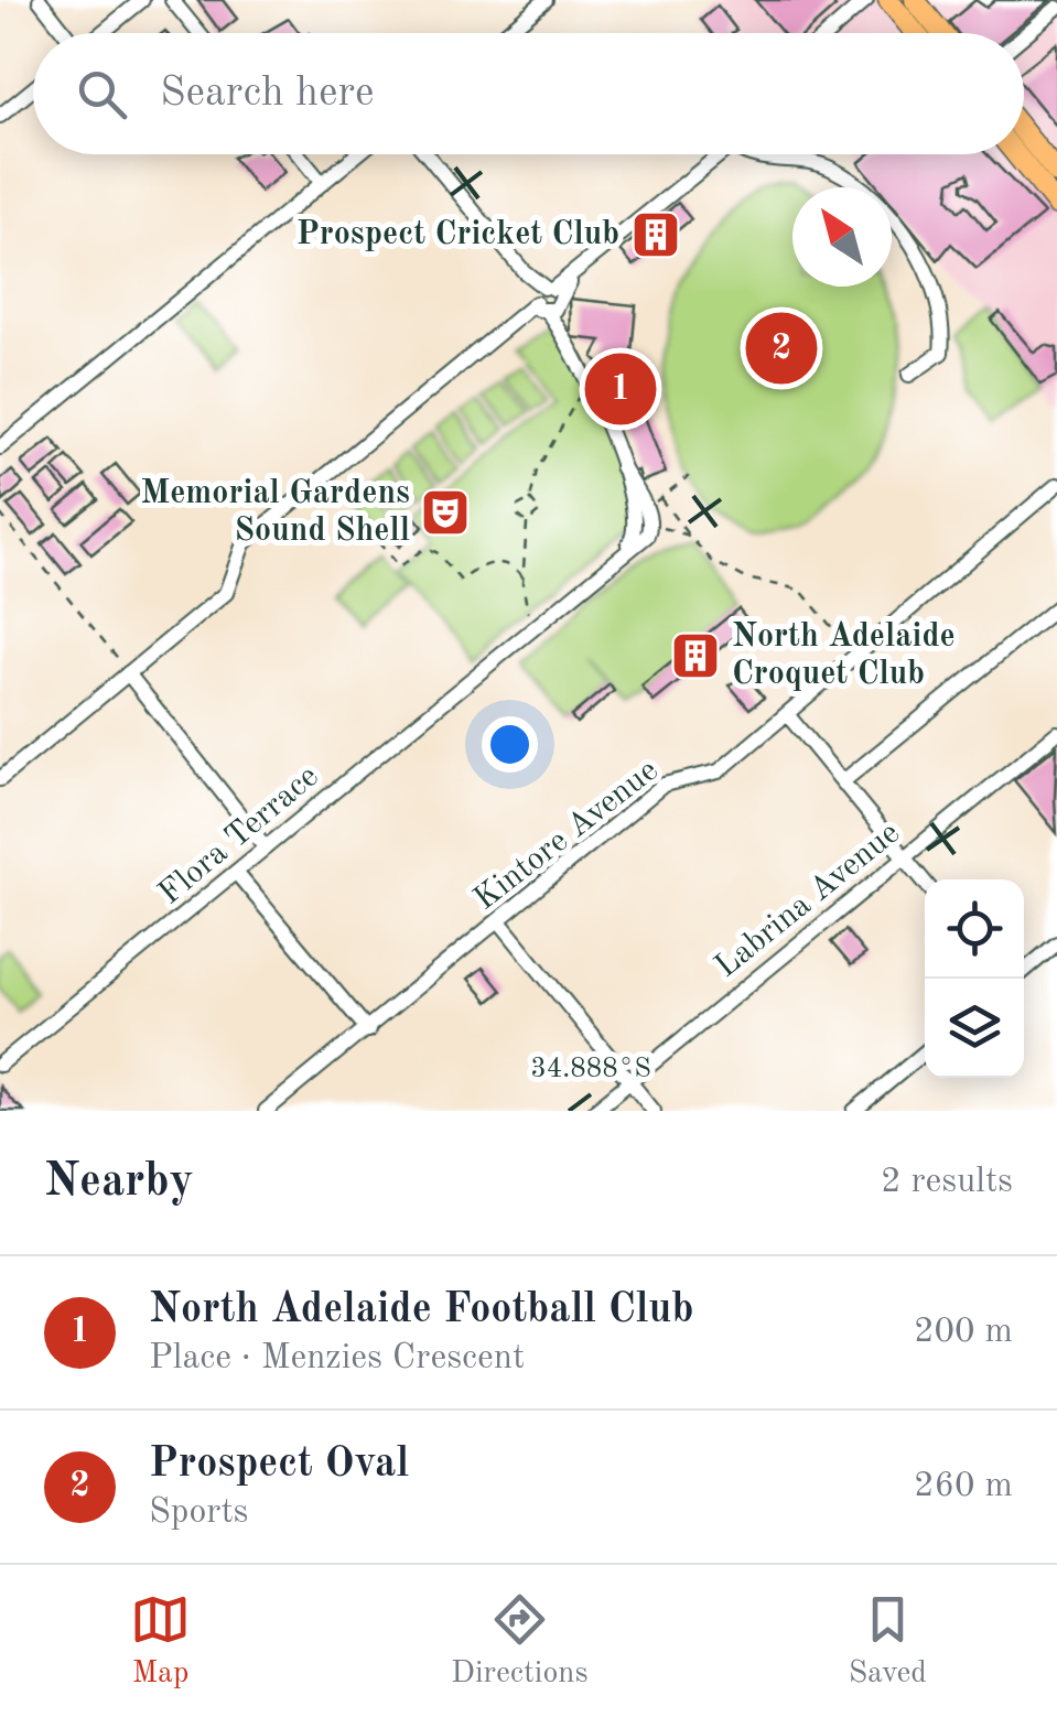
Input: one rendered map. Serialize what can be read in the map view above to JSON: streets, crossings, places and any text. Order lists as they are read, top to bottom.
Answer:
{
  "streets": {
    "street": ["Flora Terrace", "Kintore Avenue", "Labrina Avenue"]
  },
  "places": {
    "building": ["Prospect Cricket Club", "North Adelaide Croquet Club"],
    "theatre": ["Memorial Gardens Sound Shell"]
  },
  "north": "top left",
  "page": {
    "search": "Search here",
    "pins": ["2", "1"],
    "heading": ["Nearby", "2 results"],
    "list": [
      {
        "mark": "1",
        "name": "North Adelaide Football Club",
        "note": "Place · Menzies Crescent",
        "value": "200 m"
      },
      {
        "mark": "2",
        "name": "Prospect Oval",
        "note": "Sports",
        "value": "260 m"
      }
    ],
    "nav": ["Map", "Directions", "Saved"]
  },
  "coordinates": ["34.888°S"]
}
